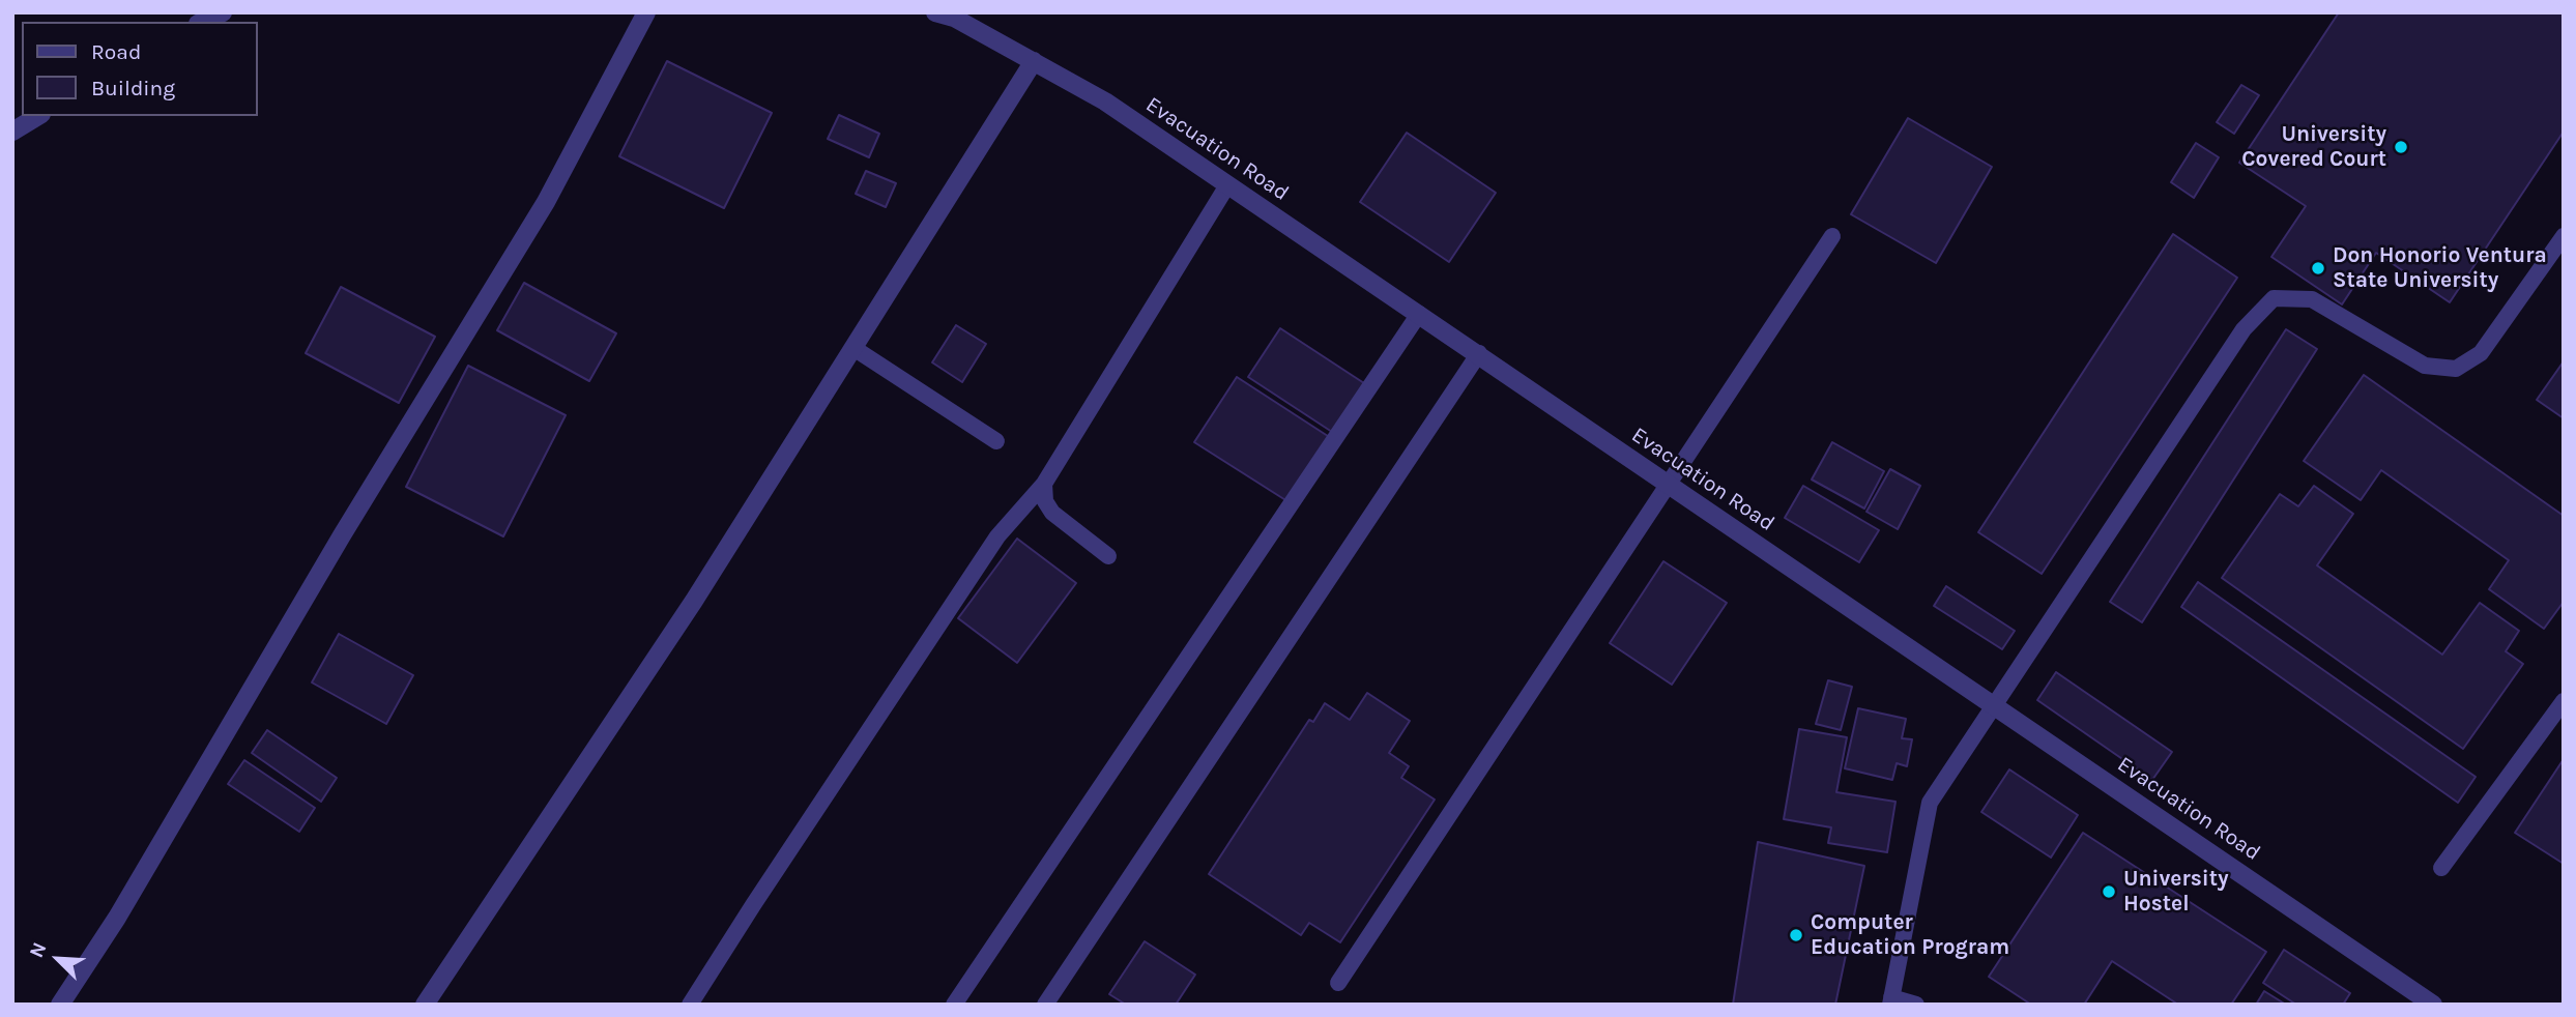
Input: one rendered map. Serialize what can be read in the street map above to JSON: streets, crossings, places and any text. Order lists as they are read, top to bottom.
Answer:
{
  "streets": {
    "street": ["Evacuation Road"]
  },
  "places": [
    "University Covered Court",
    "Don Honorio Ventura State University",
    "University Hostel",
    "Computer Education Program"
  ],
  "legend": ["Road", "Building"],
  "north": "top left"
}
